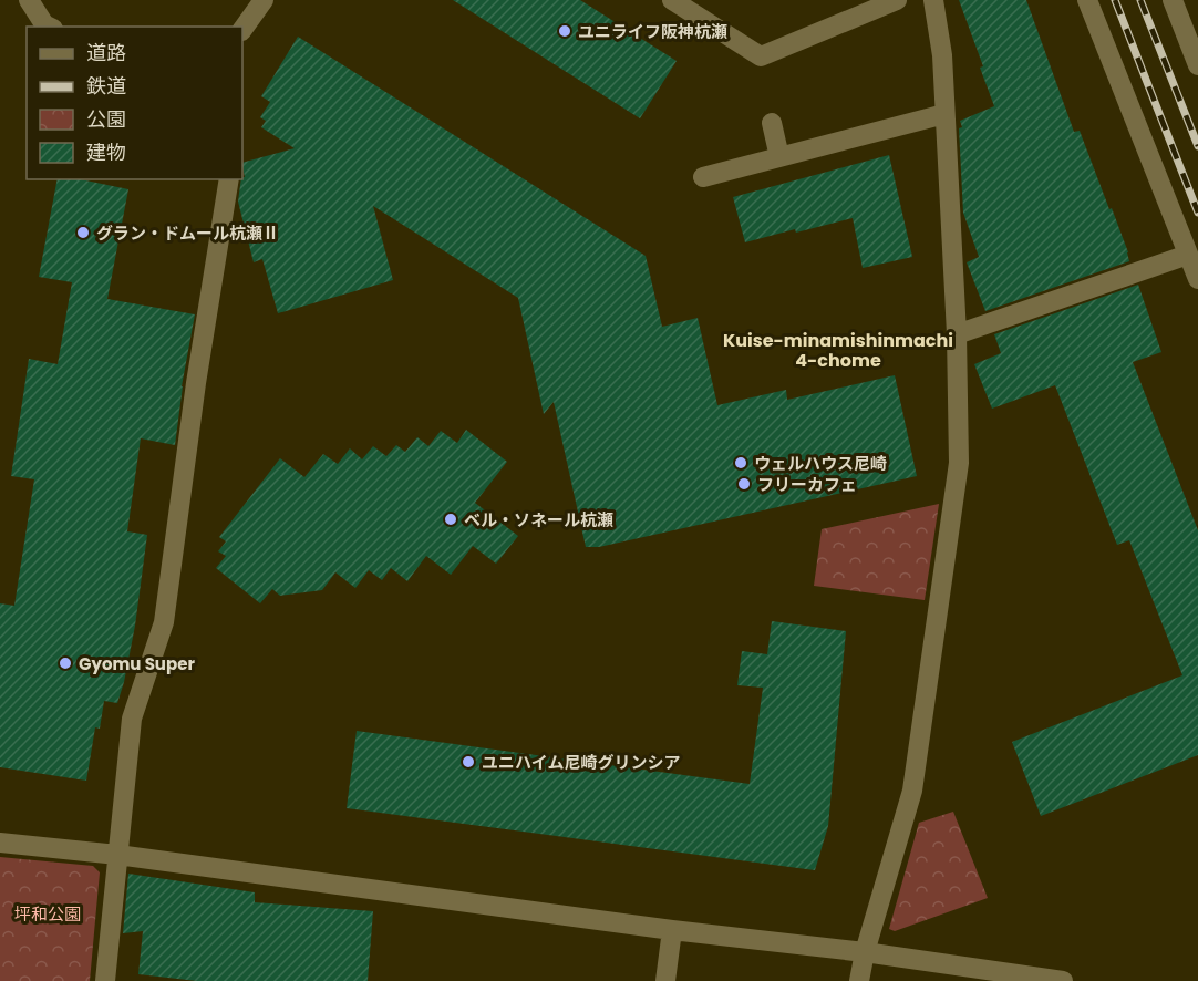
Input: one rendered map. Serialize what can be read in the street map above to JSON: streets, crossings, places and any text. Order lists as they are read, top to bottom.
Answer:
{
  "districts": ["Kuise-minamishinmachi 4-chome"],
  "parks": ["坪和公園"],
  "places": [
    "ユニライフ阪神杭瀬",
    "グラン・ドムール杭瀬Ⅱ",
    "ウェルハウス尼崎",
    "フリーカフェ",
    "ベル・ソネール杭瀬",
    "Gyomu Super",
    "ユニハイム尼崎グリンシア"
  ],
  "legend": [
    "道路",
    "鉄道",
    "公園",
    "建物"
  ]
}
